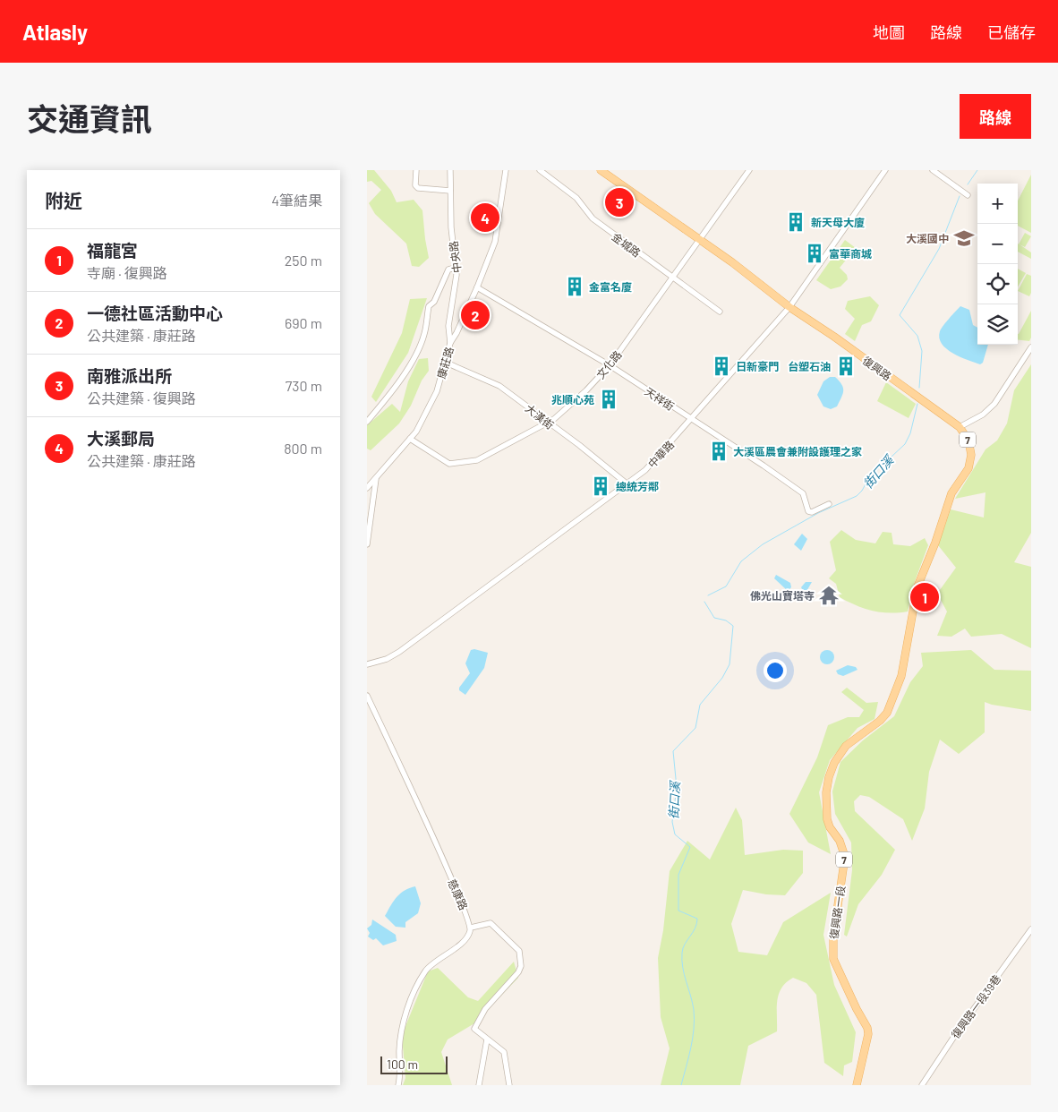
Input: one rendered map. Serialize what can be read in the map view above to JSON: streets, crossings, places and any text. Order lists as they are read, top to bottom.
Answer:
{
  "streets": {
    "main road": ["復興路", "7", "復興路一段"],
    "street": [
      "金城路",
      "中央路",
      "康莊路",
      "文化路",
      "天祥街",
      "大漢街",
      "中華路",
      "慈康路",
      "復興路一段39巷"
    ]
  },
  "crossings": [
    ["金城路", "文化路"],
    ["中央路", "康莊路"],
    ["康莊路", "文化路"],
    ["康莊路", "天祥街"],
    ["康莊路", "大漢街"],
    ["文化路", "復興路"],
    ["文化路", "天祥街"],
    ["文化路", "大漢街"],
    ["復興路", "中華路"],
    ["復興路", "復興路一段"],
    ["天祥街", "中華路"],
    ["大漢街", "中華路"]
  ],
  "water": ["街口溪"],
  "places": {
    "building": [
      "新天母大廈",
      "富華商城",
      "金富名廈",
      "日新豪門",
      "台塑石油",
      "兆順心苑",
      "大溪區農會兼附設護理之家",
      "總統芳鄰"
    ],
    "school or university": ["大溪國中"],
    "temple": ["佛光山寶塔寺"]
  },
  "scale_bar": "100 m",
  "page": {
    "header": "Atlasly",
    "nav": ["地圖", "路線", "已儲存"],
    "title": "交通資訊",
    "buttons": "路線",
    "heading": ["附近", "4筆結果"],
    "map_buttons": ["+", "−"],
    "pins": [
      "3",
      "4",
      "2",
      "1"
    ],
    "list": [
      {
        "mark": "1",
        "name": "福龍宮",
        "note": "寺廟 · 復興路",
        "value": "250 m"
      },
      {
        "mark": "2",
        "name": "一德社區活動中心",
        "note": "公共建築 · 康莊路",
        "value": "690 m"
      },
      {
        "mark": "3",
        "name": "南雅派出所",
        "note": "公共建築 · 復興路",
        "value": "730 m"
      },
      {
        "mark": "4",
        "name": "大溪郵局",
        "note": "公共建築 · 康莊路",
        "value": "800 m"
      }
    ],
    "scale": "100 m"
  }
}
